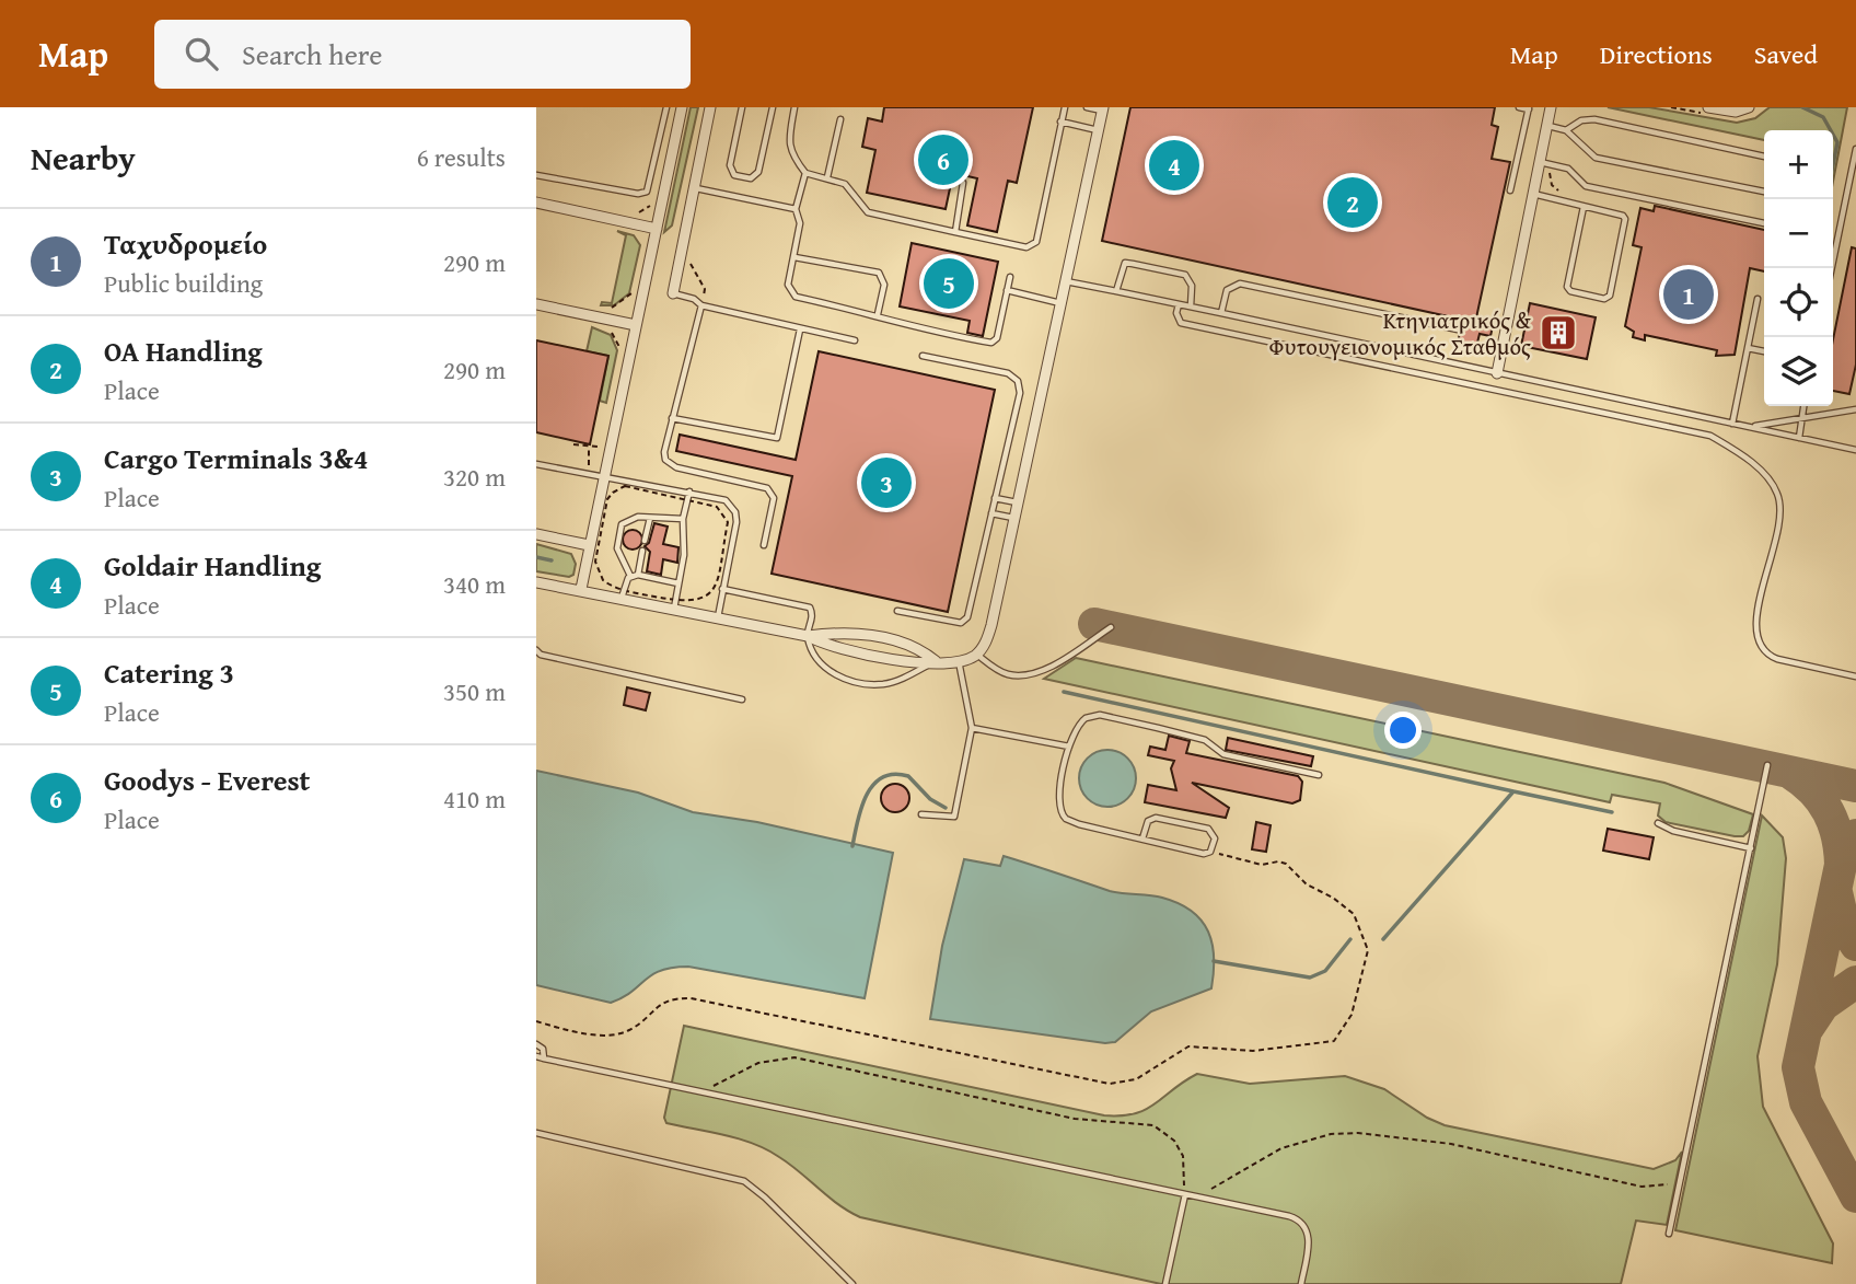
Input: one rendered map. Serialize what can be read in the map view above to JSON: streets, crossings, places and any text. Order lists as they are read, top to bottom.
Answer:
{
  "places": {
    "building": ["Κτηνιατρικός & Φυτουγειονομικός Σταθμός"]
  },
  "page": {
    "header": "Map",
    "search": "Search here",
    "nav": ["Map", "Directions", "Saved"],
    "heading": ["Nearby", "6 results"],
    "map_buttons": ["+", "−"],
    "pins": [
      "6",
      "4",
      "2",
      "5",
      "1",
      "3"
    ],
    "list": [
      {
        "mark": "1",
        "name": "Ταχυδρομείο",
        "note": "Public building",
        "value": "290 m"
      },
      {
        "mark": "2",
        "name": "OA Handling",
        "note": "Place",
        "value": "290 m"
      },
      {
        "mark": "3",
        "name": "Cargo Terminals 3&4",
        "note": "Place",
        "value": "320 m"
      },
      {
        "mark": "4",
        "name": "Goldair Handling",
        "note": "Place",
        "value": "340 m"
      },
      {
        "mark": "5",
        "name": "Catering 3",
        "note": "Place",
        "value": "350 m"
      },
      {
        "mark": "6",
        "name": "Goodys - Everest",
        "note": "Place",
        "value": "410 m"
      }
    ]
  }
}
